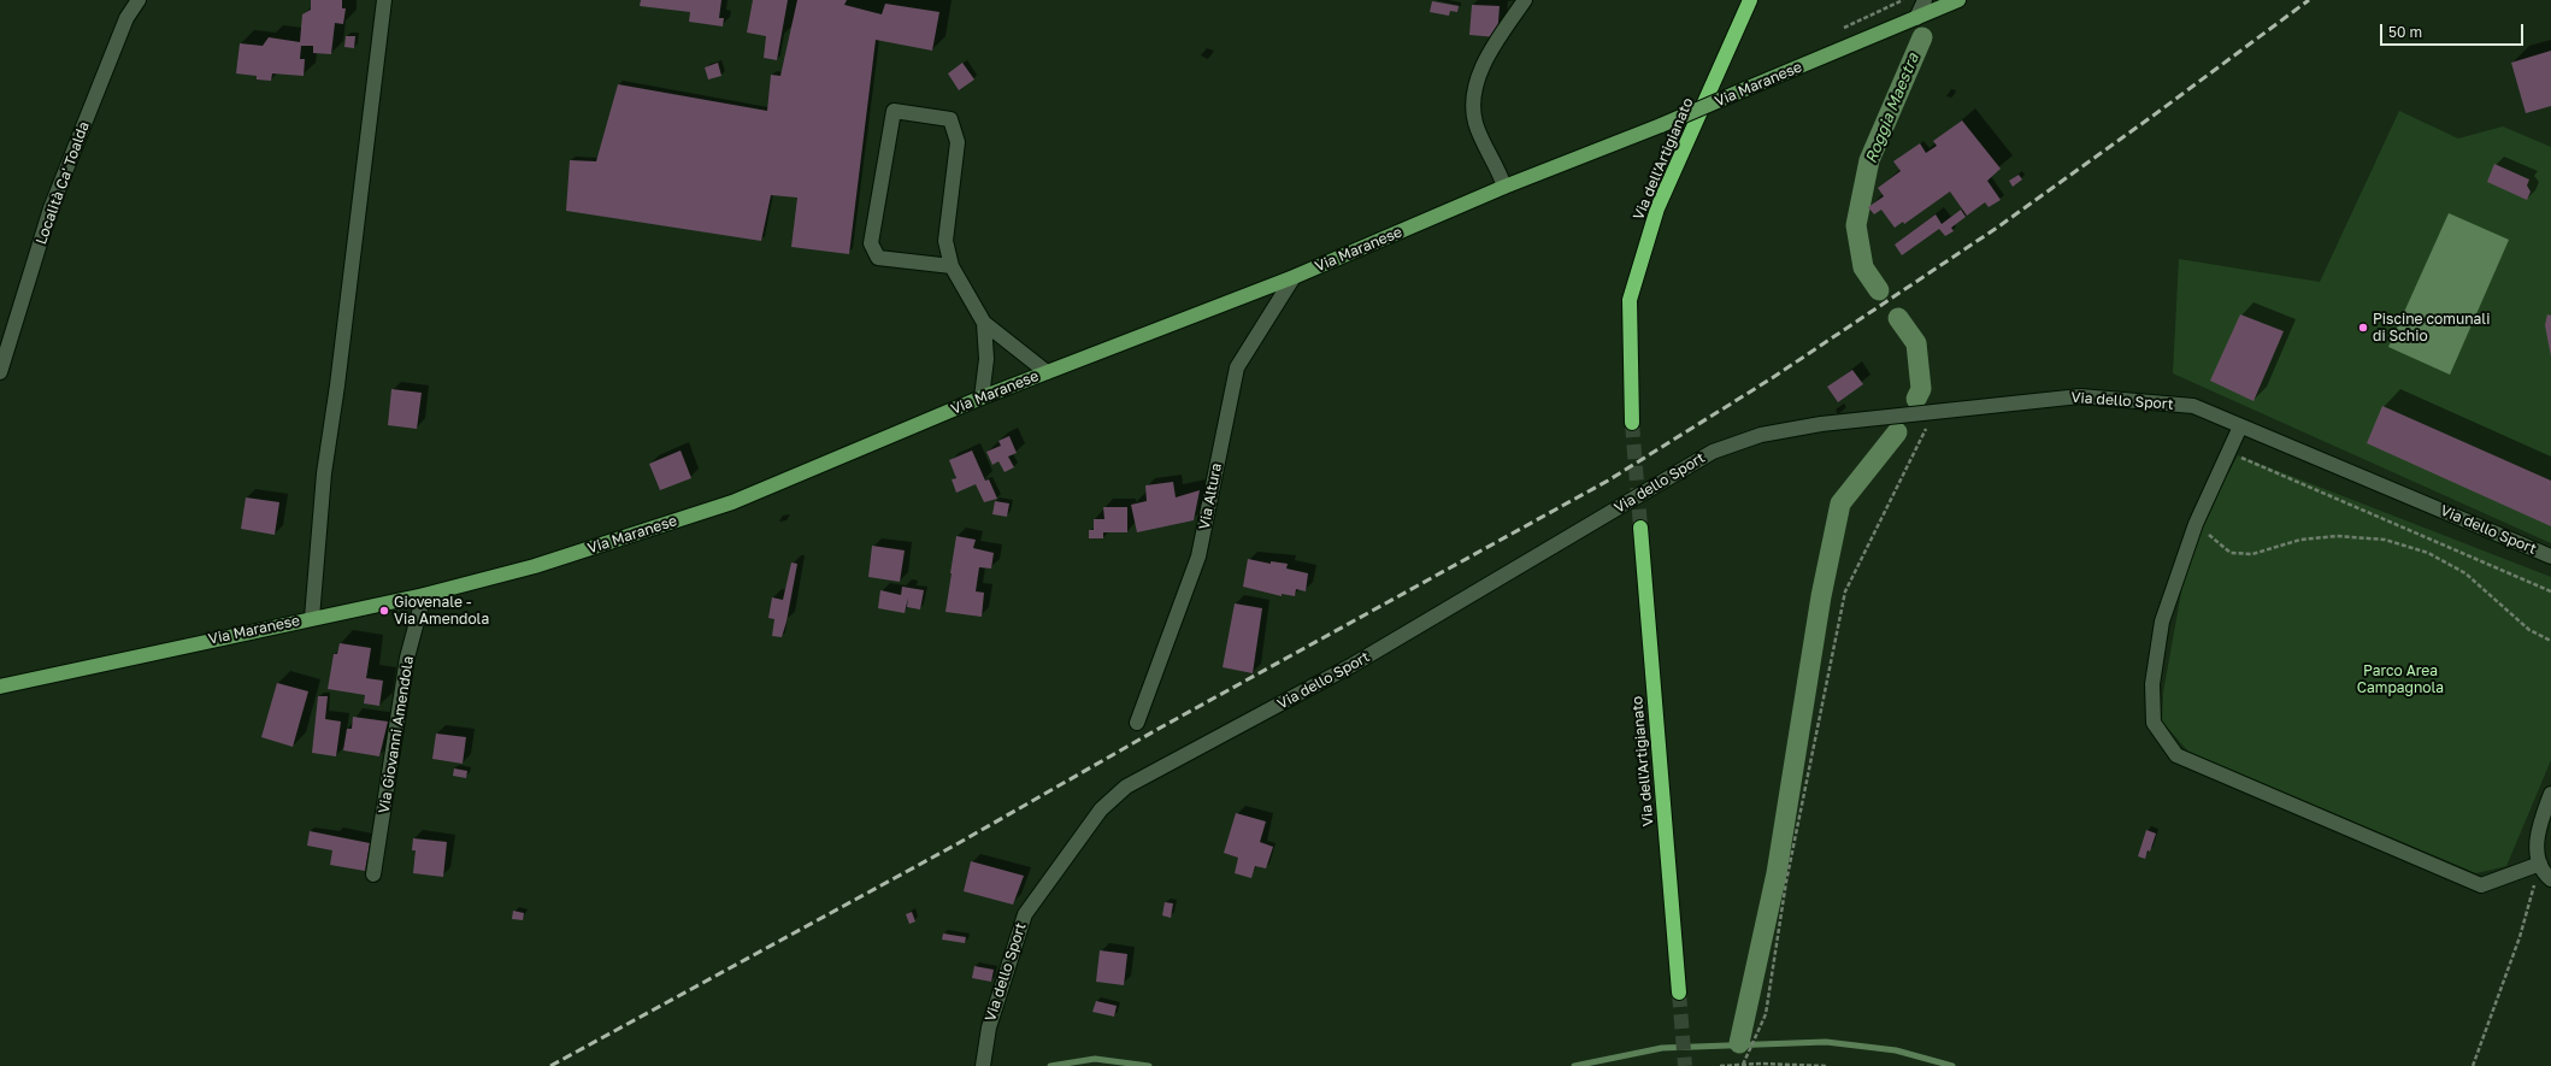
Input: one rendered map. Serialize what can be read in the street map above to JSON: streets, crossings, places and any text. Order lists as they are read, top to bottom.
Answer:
{
  "streets": {
    "highway": ["Via dell'Artigianato"],
    "main road": ["Via Maranese"],
    "street": [
      "Località Ca' Toalda",
      "Via dello Sport",
      "Via Altura",
      "Via Giovanni Amendola"
    ]
  },
  "crossings": [
    ["Via Maranese", "Via Altura"],
    ["Via Maranese", "Via Giovanni Amendola"]
  ],
  "water": ["Roggia Maestra"],
  "parks": ["Parco Area Campagnola"],
  "places": ["Piscine comunali di Schio", "Giovenale - Via Amendola"],
  "scale_bar": "50 m"
}
